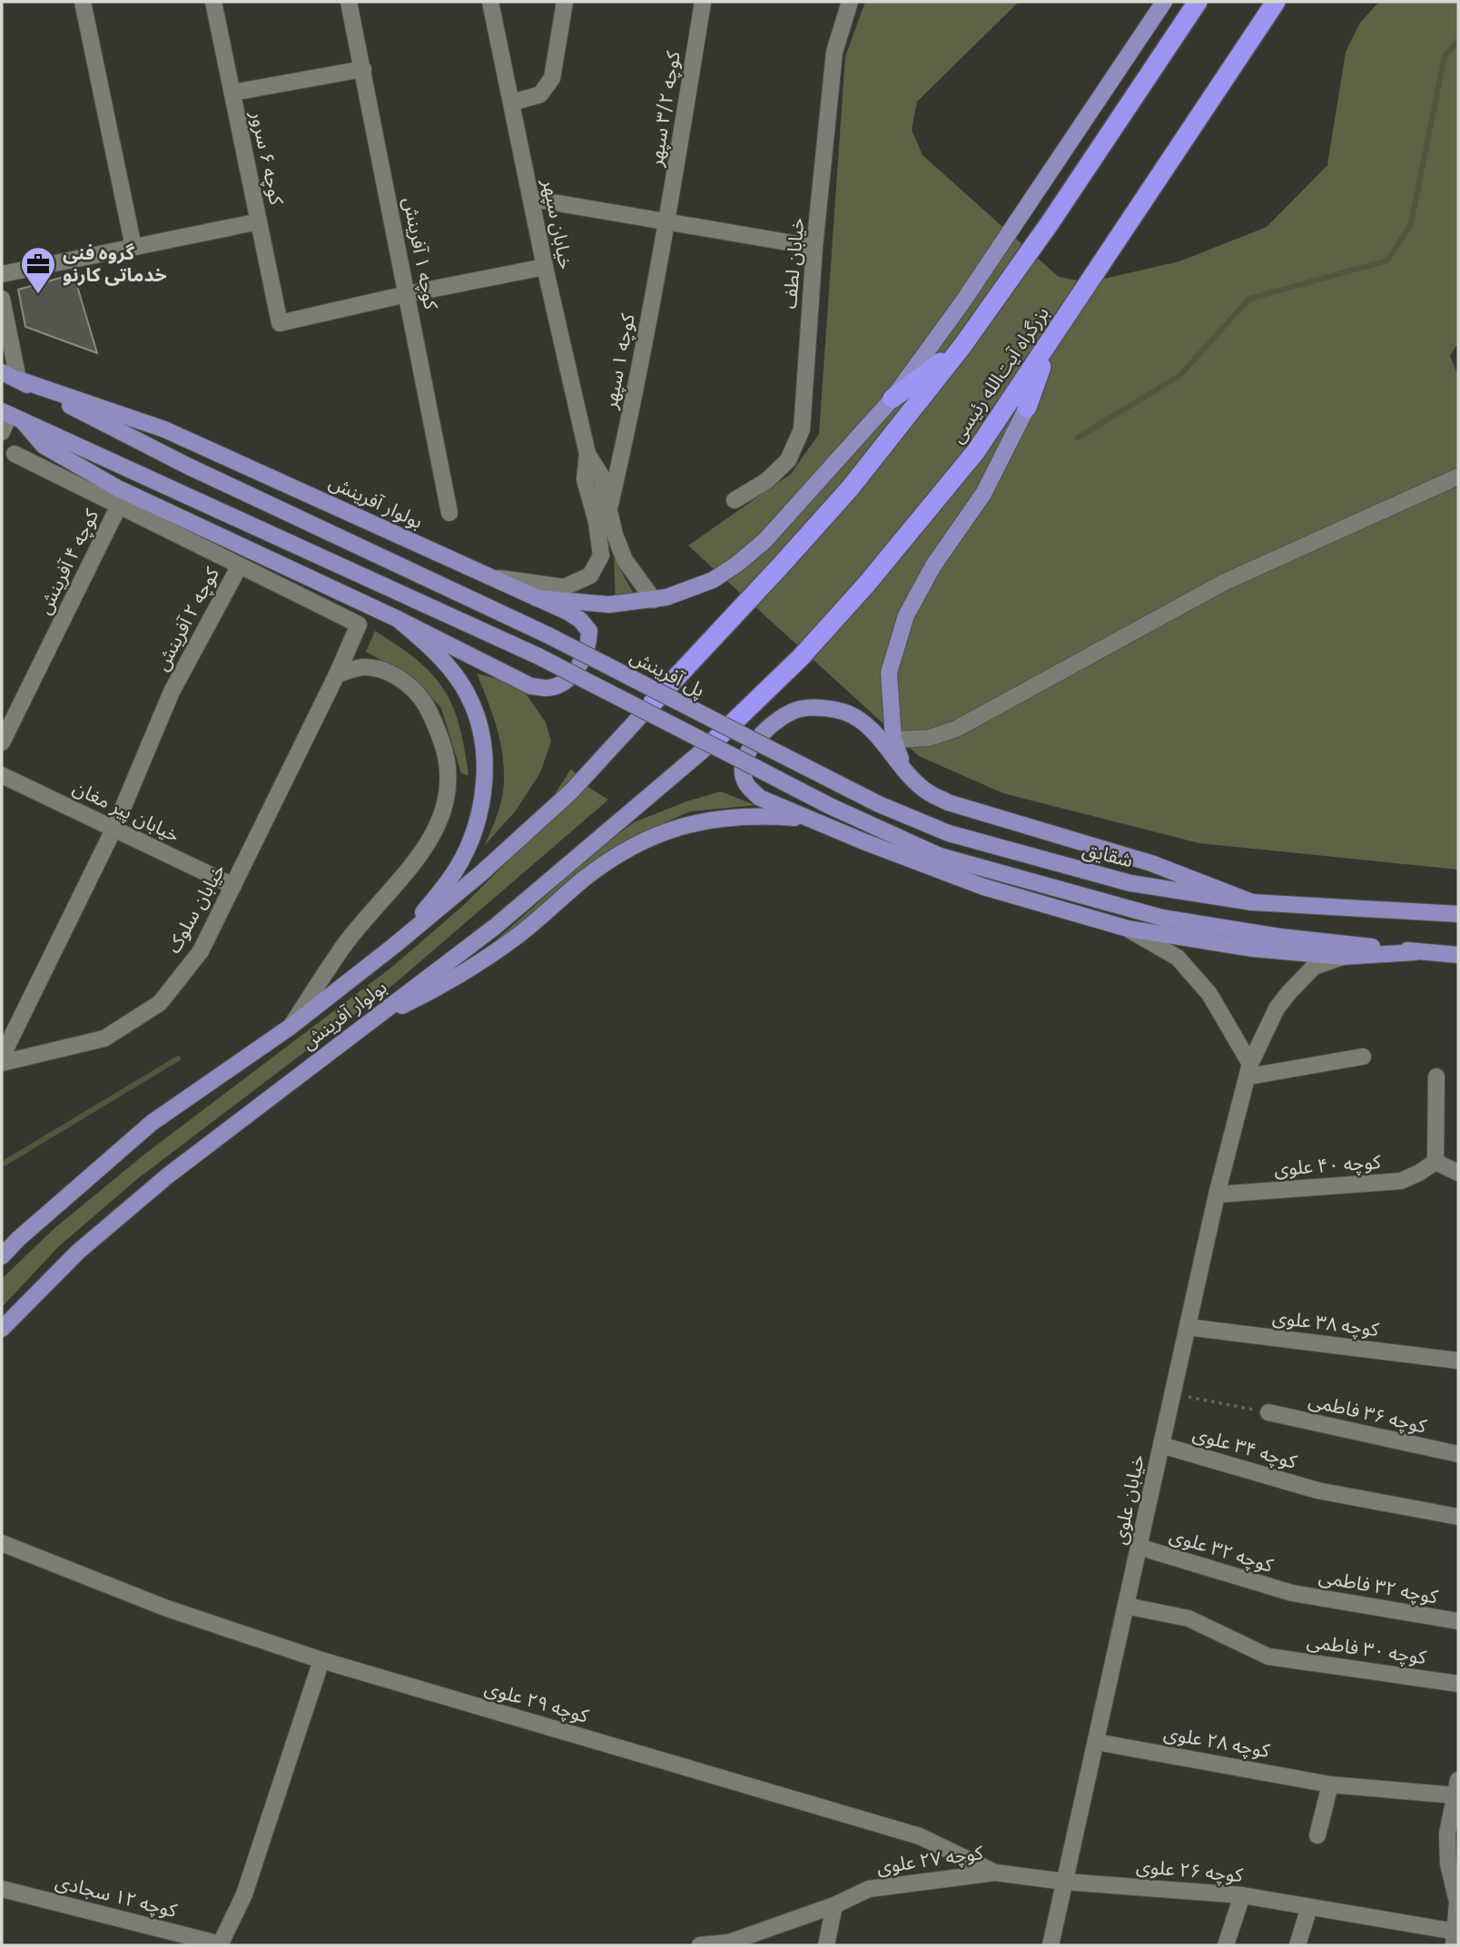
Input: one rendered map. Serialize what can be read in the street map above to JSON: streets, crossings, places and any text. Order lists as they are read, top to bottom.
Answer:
{
  "streets": {
    "highway": ["بزرگراه آیت‌الله رئیسی"],
    "main road": ["بولوار آفرینش", "پل آفرینش", "شقایق"],
    "street": [
      "کوچه ۳/۲ سپهر",
      "کوچه ۶ سرور",
      "خیابان سپهر",
      "کوچه ۱ آفرینش",
      "خیابان لطف",
      "کوچه ۱ سپهر",
      "کوچه ۴ آفرینش",
      "کوچه ۲ آفرینش",
      "خیابان پیر مغان",
      "خیابان سلوک",
      "کوچه ۴۰ علوی",
      "کوچه ۳۸ علوی",
      "کوچه ۳۶ فاطمی",
      "کوچه ۳۴ علوی",
      "خیابان علوی",
      "کوچه ۳۲ علوی",
      "کوچه ۳۲ فاطمی",
      "کوچه ۳۰ فاطمی",
      "کوچه ۲۹ علوی",
      "کوچه ۲۸ علوی",
      "کوچه ۲۷ علوی",
      "کوچه ۲۶ علوی",
      "کوچه ۱۲ سجادی"
    ]
  },
  "crossings": [
    ["کوچه ۳/۲ سپهر", "کوچه ۱ سپهر"],
    ["کوچه ۶ سرور", "کوچه ۱ آفرینش"],
    ["خیابان سپهر", "کوچه ۱ سپهر"],
    ["خیابان سپهر", "بولوار آفرینش"],
    ["بزرگراه آیت‌الله رئیسی", "بولوار آفرینش"],
    ["بولوار آفرینش", "پل آفرینش"],
    ["کوچه ۲ آفرینش", "خیابان پیر مغان"],
    ["کوچه ۲ آفرینش", "خیابان سلوک"],
    ["پل آفرینش", "شقایق"],
    ["خیابان پیر مغان", "خیابان سلوک"],
    ["کوچه ۴۰ علوی", "خیابان علوی"],
    ["کوچه ۳۸ علوی", "خیابان علوی"],
    ["کوچه ۳۴ علوی", "خیابان علوی"],
    ["خیابان علوی", "کوچه ۳۲ علوی"],
    ["خیابان علوی", "کوچه ۳۰ فاطمی"],
    ["خیابان علوی", "کوچه ۲۹ علوی"],
    ["خیابان علوی", "کوچه ۲۸ علوی"],
    ["خیابان علوی", "کوچه ۲۶ علوی"],
    ["کوچه ۳۲ علوی", "کوچه ۳۲ فاطمی"],
    ["کوچه ۲۹ علوی", "کوچه ۲۷ علوی"],
    ["کوچه ۲۹ علوی", "کوچه ۲۶ علوی"]
  ],
  "places": {
    "office": ["گروه فنی خدماتی کارنو"]
  }
}
